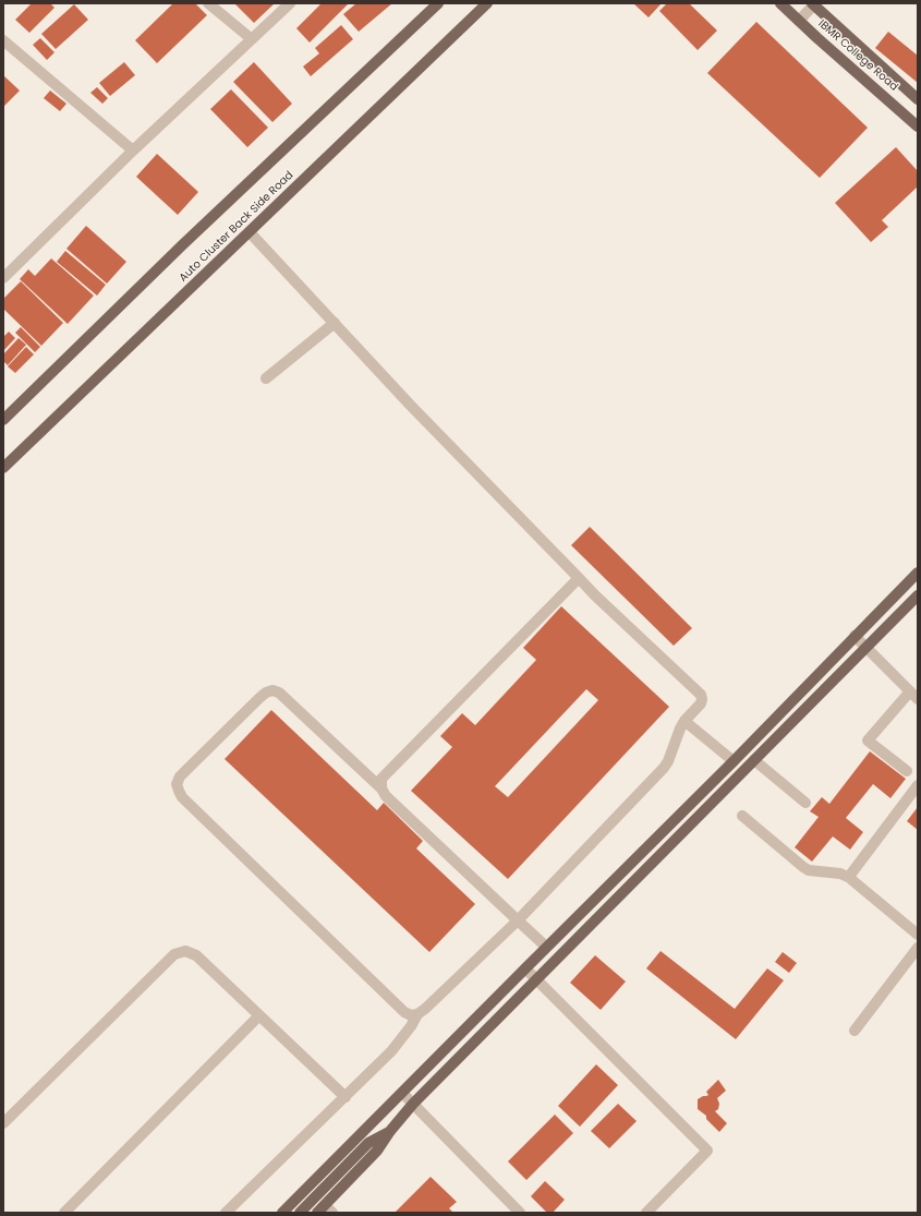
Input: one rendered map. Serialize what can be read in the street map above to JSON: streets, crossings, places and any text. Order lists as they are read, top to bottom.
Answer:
{
  "streets": {
    "main road": ["IBMR College Road", "Auto Cluster Back Side Road"]
  }
}
